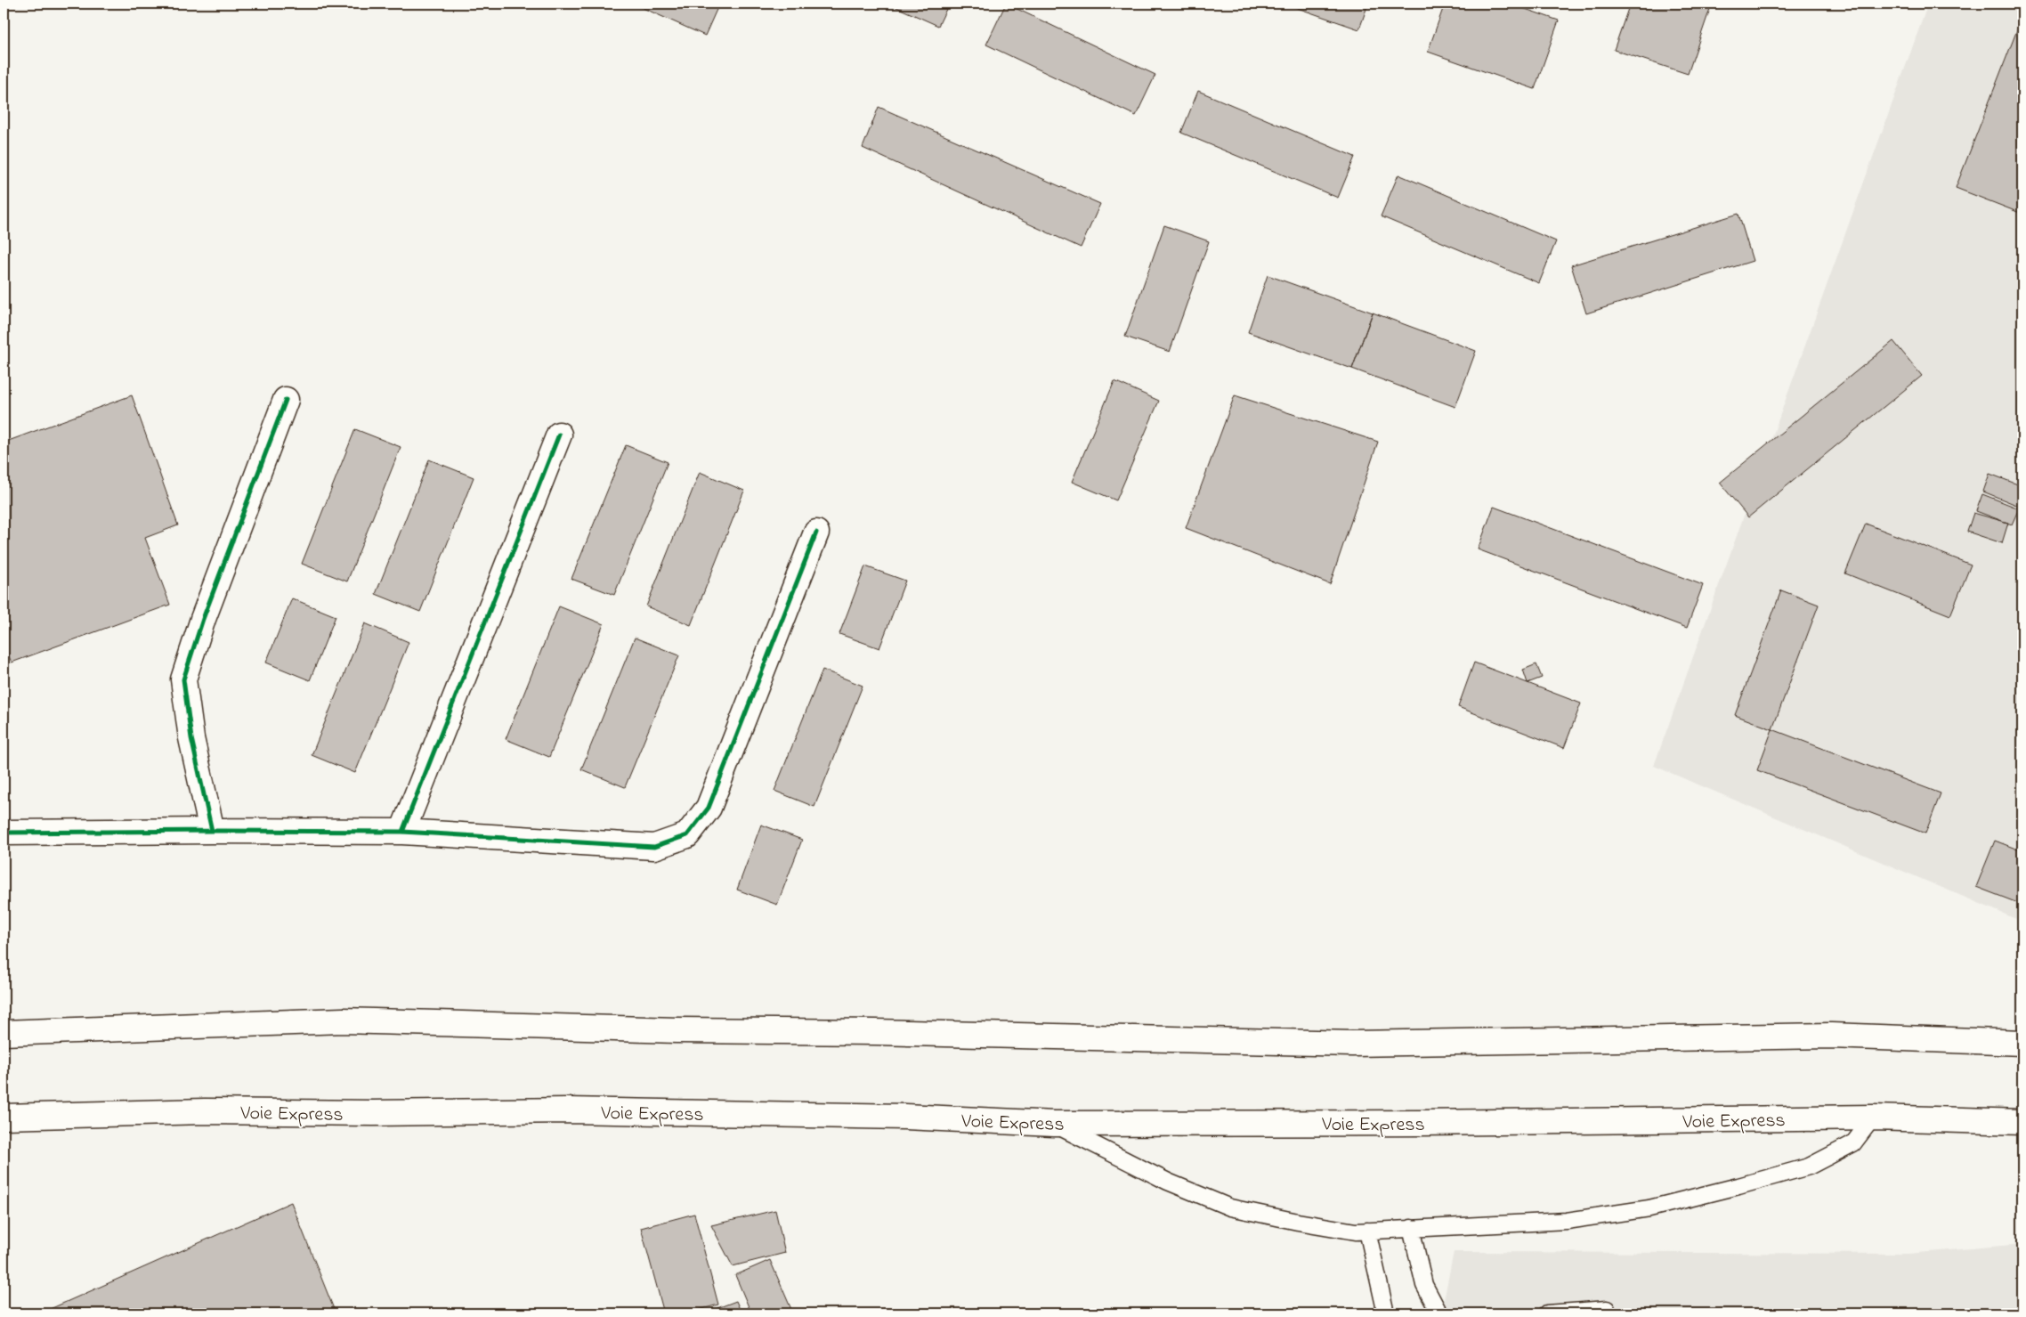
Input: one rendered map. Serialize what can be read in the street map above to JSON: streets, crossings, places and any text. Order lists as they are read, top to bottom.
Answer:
{
  "streets": {
    "main road": ["Voie Express"]
  }
}
